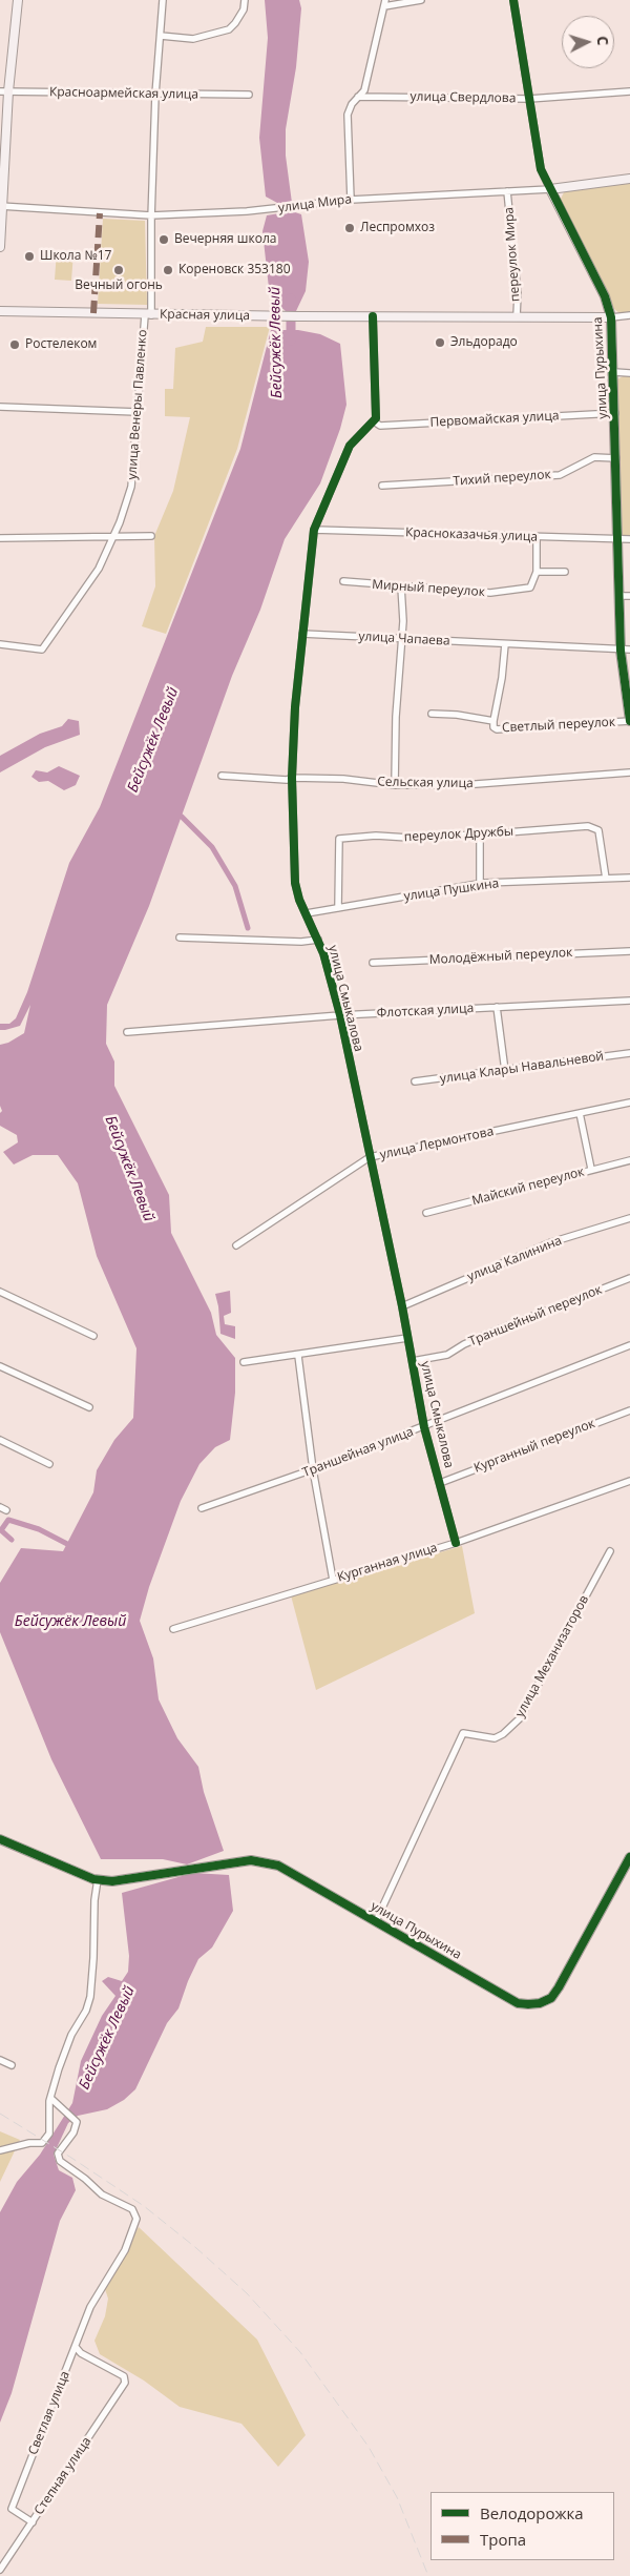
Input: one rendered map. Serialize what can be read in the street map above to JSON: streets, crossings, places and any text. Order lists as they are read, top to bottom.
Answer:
{
  "streets": {
    "street": [
      "Красноармейская улица",
      "улица Свердлова",
      "улица Мира",
      "переулок Мира",
      "Красная улица",
      "улица Пурыхина",
      "улица Венеры Павленко",
      "Первомайская улица",
      "Тихий переулок",
      "Красноказачья улица",
      "Мирный переулок",
      "улица Чапаева",
      "Светлый переулок",
      "Сельская улица",
      "переулок Дружбы",
      "улица Пушкина",
      "Молодёжный переулок",
      "улица Смыкалова",
      "Флотская улица",
      "улица Клары Навальневой",
      "улица Лермонтова",
      "Майский переулок",
      "улица Калинина",
      "Траншейный переулок",
      "Курганный переулок",
      "Траншейная улица",
      "Курганная улица",
      "улица Механизаторов",
      "Светлая улица",
      "Степная улица"
    ]
  },
  "crossings": [
    ["Красноармейская улица", "улица Венеры Павленко"],
    ["улица Свердлова", "улица Пурыхина"],
    ["улица Мира", "переулок Мира"],
    ["улица Мира", "улица Пурыхина"],
    ["улица Мира", "улица Венеры Павленко"],
    ["переулок Мира", "Красная улица"],
    ["Красная улица", "улица Пурыхина"],
    ["Красная улица", "улица Венеры Павленко"],
    ["улица Пурыхина", "Первомайская улица"],
    ["улица Пурыхина", "Тихий переулок"],
    ["улица Пурыхина", "Красноказачья улица"],
    ["улица Пурыхина", "улица Чапаева"],
    ["улица Пурыхина", "Светлый переулок"],
    ["улица Пурыхина", "улица Механизаторов"],
    ["Первомайская улица", "улица Смыкалова"],
    ["Красноказачья улица", "улица Смыкалова"],
    ["улица Чапаева", "улица Смыкалова"],
    ["Сельская улица", "улица Смыкалова"],
    ["переулок Дружбы", "улица Пушкина"],
    ["улица Пушкина", "улица Смыкалова"],
    ["улица Смыкалова", "Флотская улица"],
    ["улица Смыкалова", "улица Лермонтова"],
    ["улица Смыкалова", "улица Калинина"],
    ["улица Смыкалова", "Траншейный переулок"],
    ["улица Смыкалова", "Курганный переулок"],
    ["улица Смыкалова", "Траншейная улица"],
    ["улица Смыкалова", "Курганная улица"],
    ["Светлая улица", "Степная улица"]
  ],
  "water": ["Бейсужёк Левый"],
  "places": [
    "Леспромхоз",
    "Вечерняя школа",
    "Школа №17",
    "Вечный огонь",
    "Кореновск 353180",
    "Эльдорадо",
    "Ростелеком"
  ],
  "legend": ["Велодорожка", "Тропа"],
  "north": "right"
}
